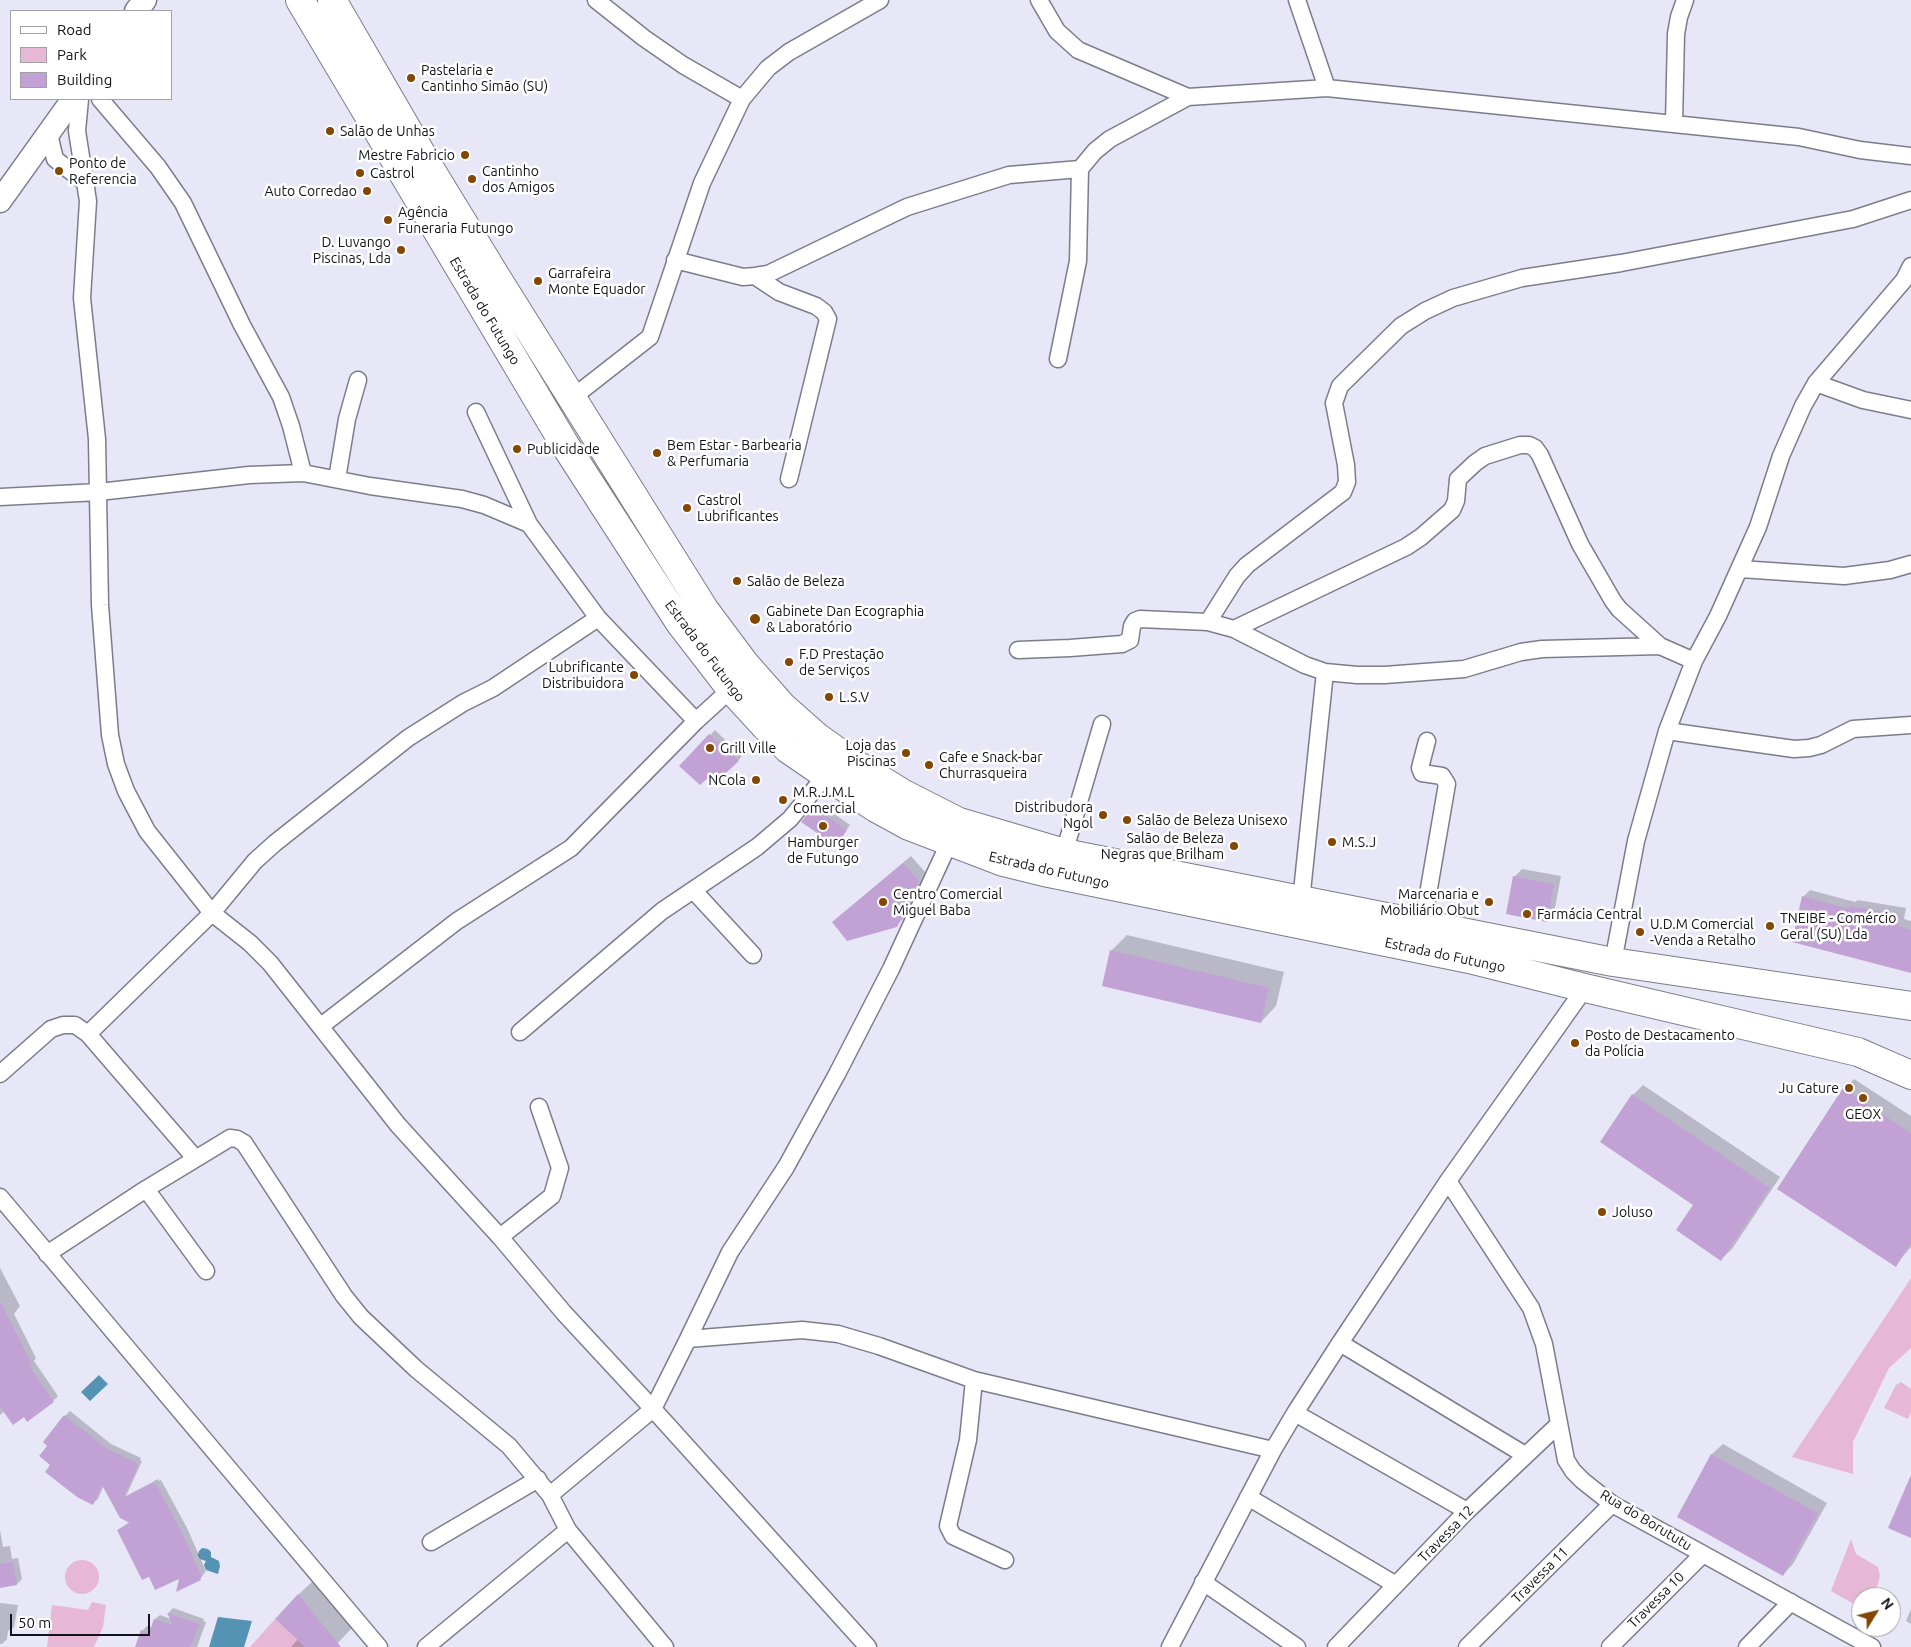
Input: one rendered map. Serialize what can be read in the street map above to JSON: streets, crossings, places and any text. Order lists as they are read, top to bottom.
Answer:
{
  "streets": {
    "highway": ["Estrada do Futungo"],
    "street": [
      "Rua do Borututu",
      "Travessa 12",
      "Travessa 11",
      "Travessa 10"
    ]
  },
  "crossings": [
    ["Rua do Borututu", "Travessa 12"],
    ["Rua do Borututu", "Travessa 11"],
    ["Rua do Borututu", "Travessa 10"]
  ],
  "places": [
    "Pastelaria e Cantinho Simão (SU)",
    "Salão de Unhas",
    "Mestre Fabricio",
    "Ponto de Referencia",
    "Castrol",
    "Cantinho dos Amigos",
    "Auto Corredao",
    "Agência Funeraria Futungo",
    "D. Luvango Piscinas, Lda",
    "Garrafeira Monte Equador",
    "Publicidade",
    "Bem Estar - Barbearia & Perfumaria",
    "Castrol Lubrificantes",
    "Salão de Beleza",
    "Gabinete Dan Ecographia & Laboratório",
    "F.D Prestação de Serviços",
    "Lubrificante Distribuidora",
    "L.S.V",
    "Grill Ville",
    "Loja das Piscinas",
    "Cafe e Snack-bar Churrasqueira",
    "NCola",
    "M.R.J.M.L Comercial",
    "Distribudora Ngol",
    "Salão de Beleza Unisexo",
    "Hamburger de Futungo",
    "M.S.J",
    "Salão de Beleza Negras que Brilham",
    "Centro Comercial Miguel Baba",
    "Marcenaria e Mobiliário Obut",
    "Farmácia Central",
    "TNEIBE - Comércio Geral (SU) Lda",
    "U.D.M Comercial -Venda a Retalho",
    "Posto de Destacamento da Polícia",
    "Ju Cature",
    "GEOX",
    "Joluso"
  ],
  "legend": ["Road", "Park", "Building"],
  "scale_bar": "50 m",
  "north": "top right"
}
